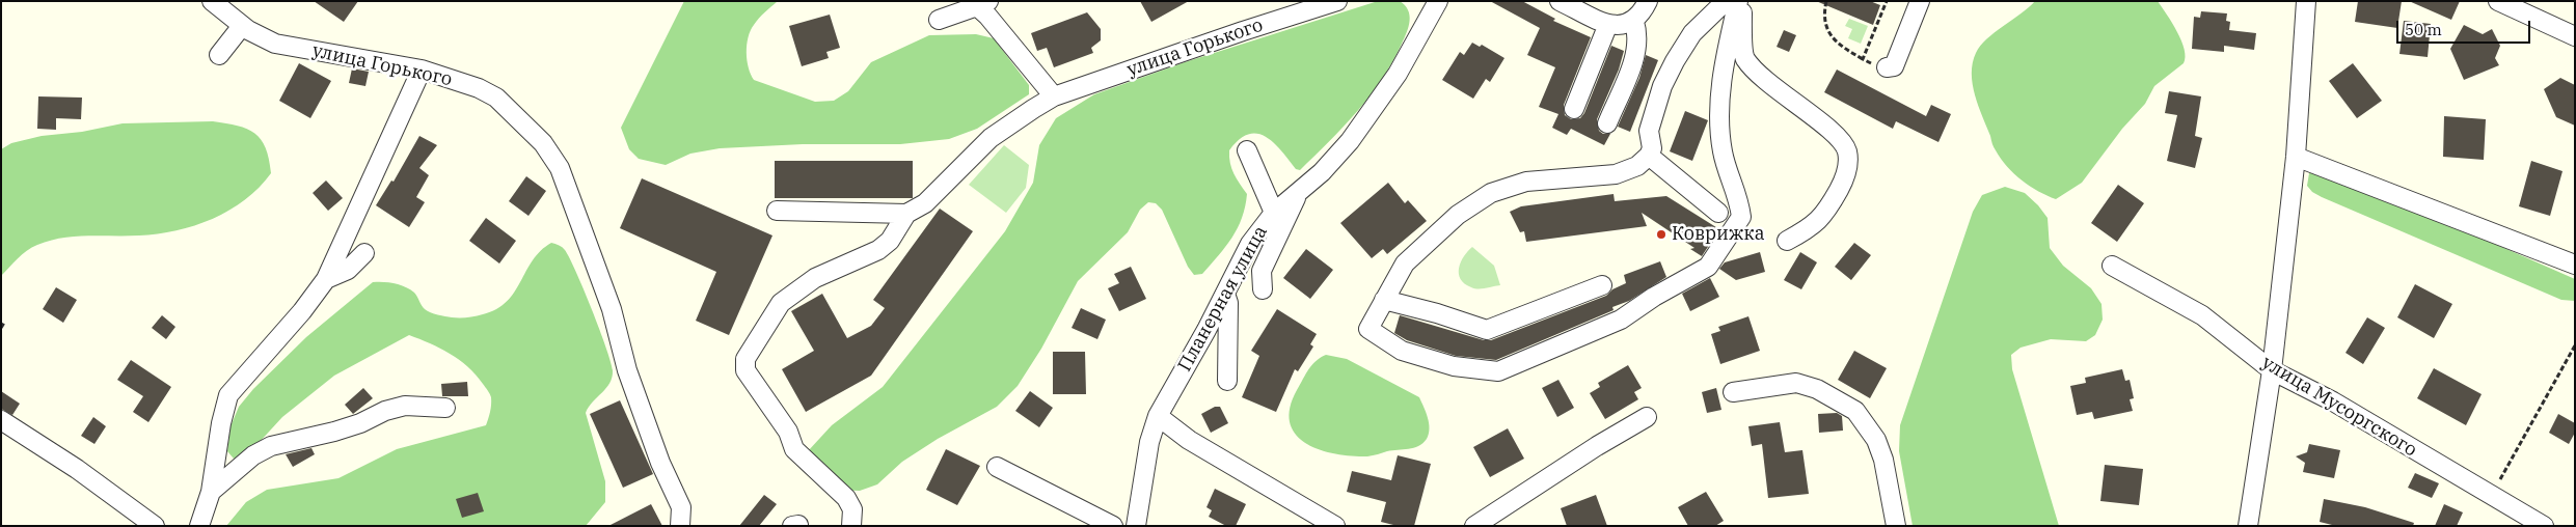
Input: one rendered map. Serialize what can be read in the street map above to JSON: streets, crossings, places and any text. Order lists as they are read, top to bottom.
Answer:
{
  "streets": {
    "street": ["улица Горького", "Планерная улица", "улица Мусоргского"]
  },
  "places": ["Коврижка"],
  "scale_bar": "50 m"
}
